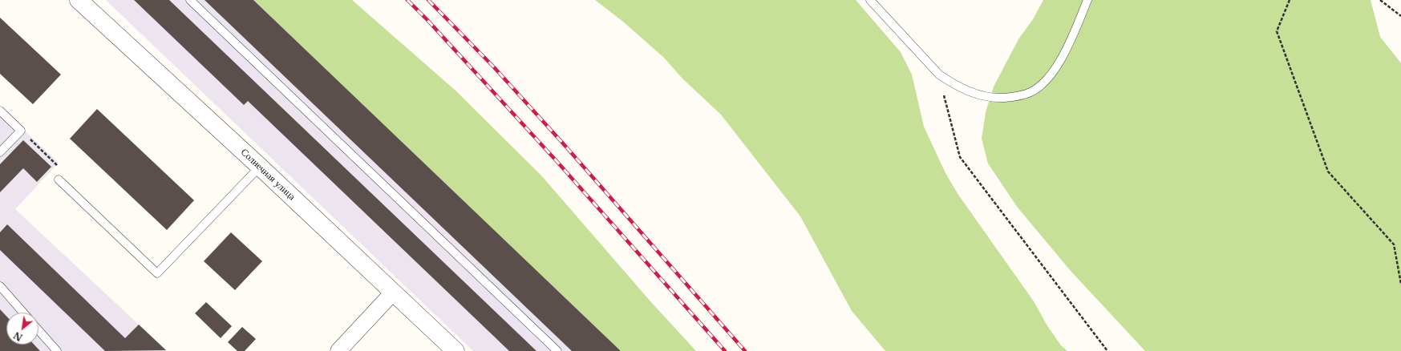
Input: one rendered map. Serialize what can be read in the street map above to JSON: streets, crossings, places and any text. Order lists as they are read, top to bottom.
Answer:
{
  "streets": {
    "street": ["Солнечная улица"]
  },
  "north": "bottom left"
}
